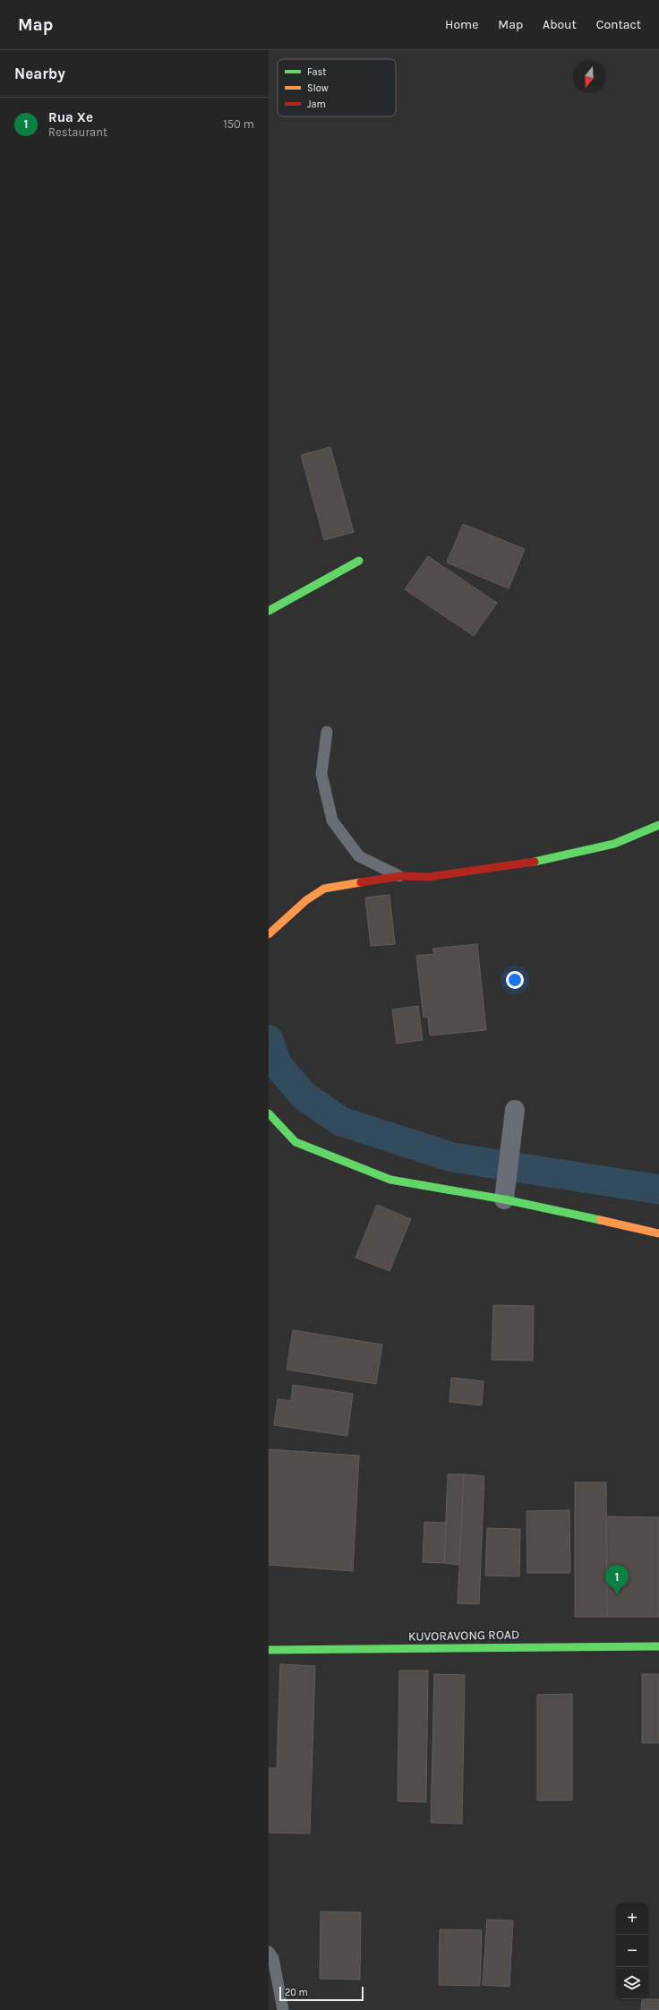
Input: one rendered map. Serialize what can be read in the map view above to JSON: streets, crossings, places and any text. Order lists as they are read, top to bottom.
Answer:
{
  "streets": {
    "street": ["KUVORAVONG ROAD"]
  },
  "legend": ["Fast", "Slow", "Jam"],
  "scale_bar": "20 m",
  "north": "bottom",
  "page": {
    "header": "Map",
    "nav": [
      "Home",
      "Map",
      "About",
      "Contact"
    ],
    "heading": "Nearby",
    "list": [
      {
        "mark": "1",
        "name": "Rua Xe",
        "note": "Restaurant",
        "value": "150 m"
      }
    ],
    "pins": "1",
    "map_buttons": ["+", "−"],
    "scale": "20 m"
  }
}
